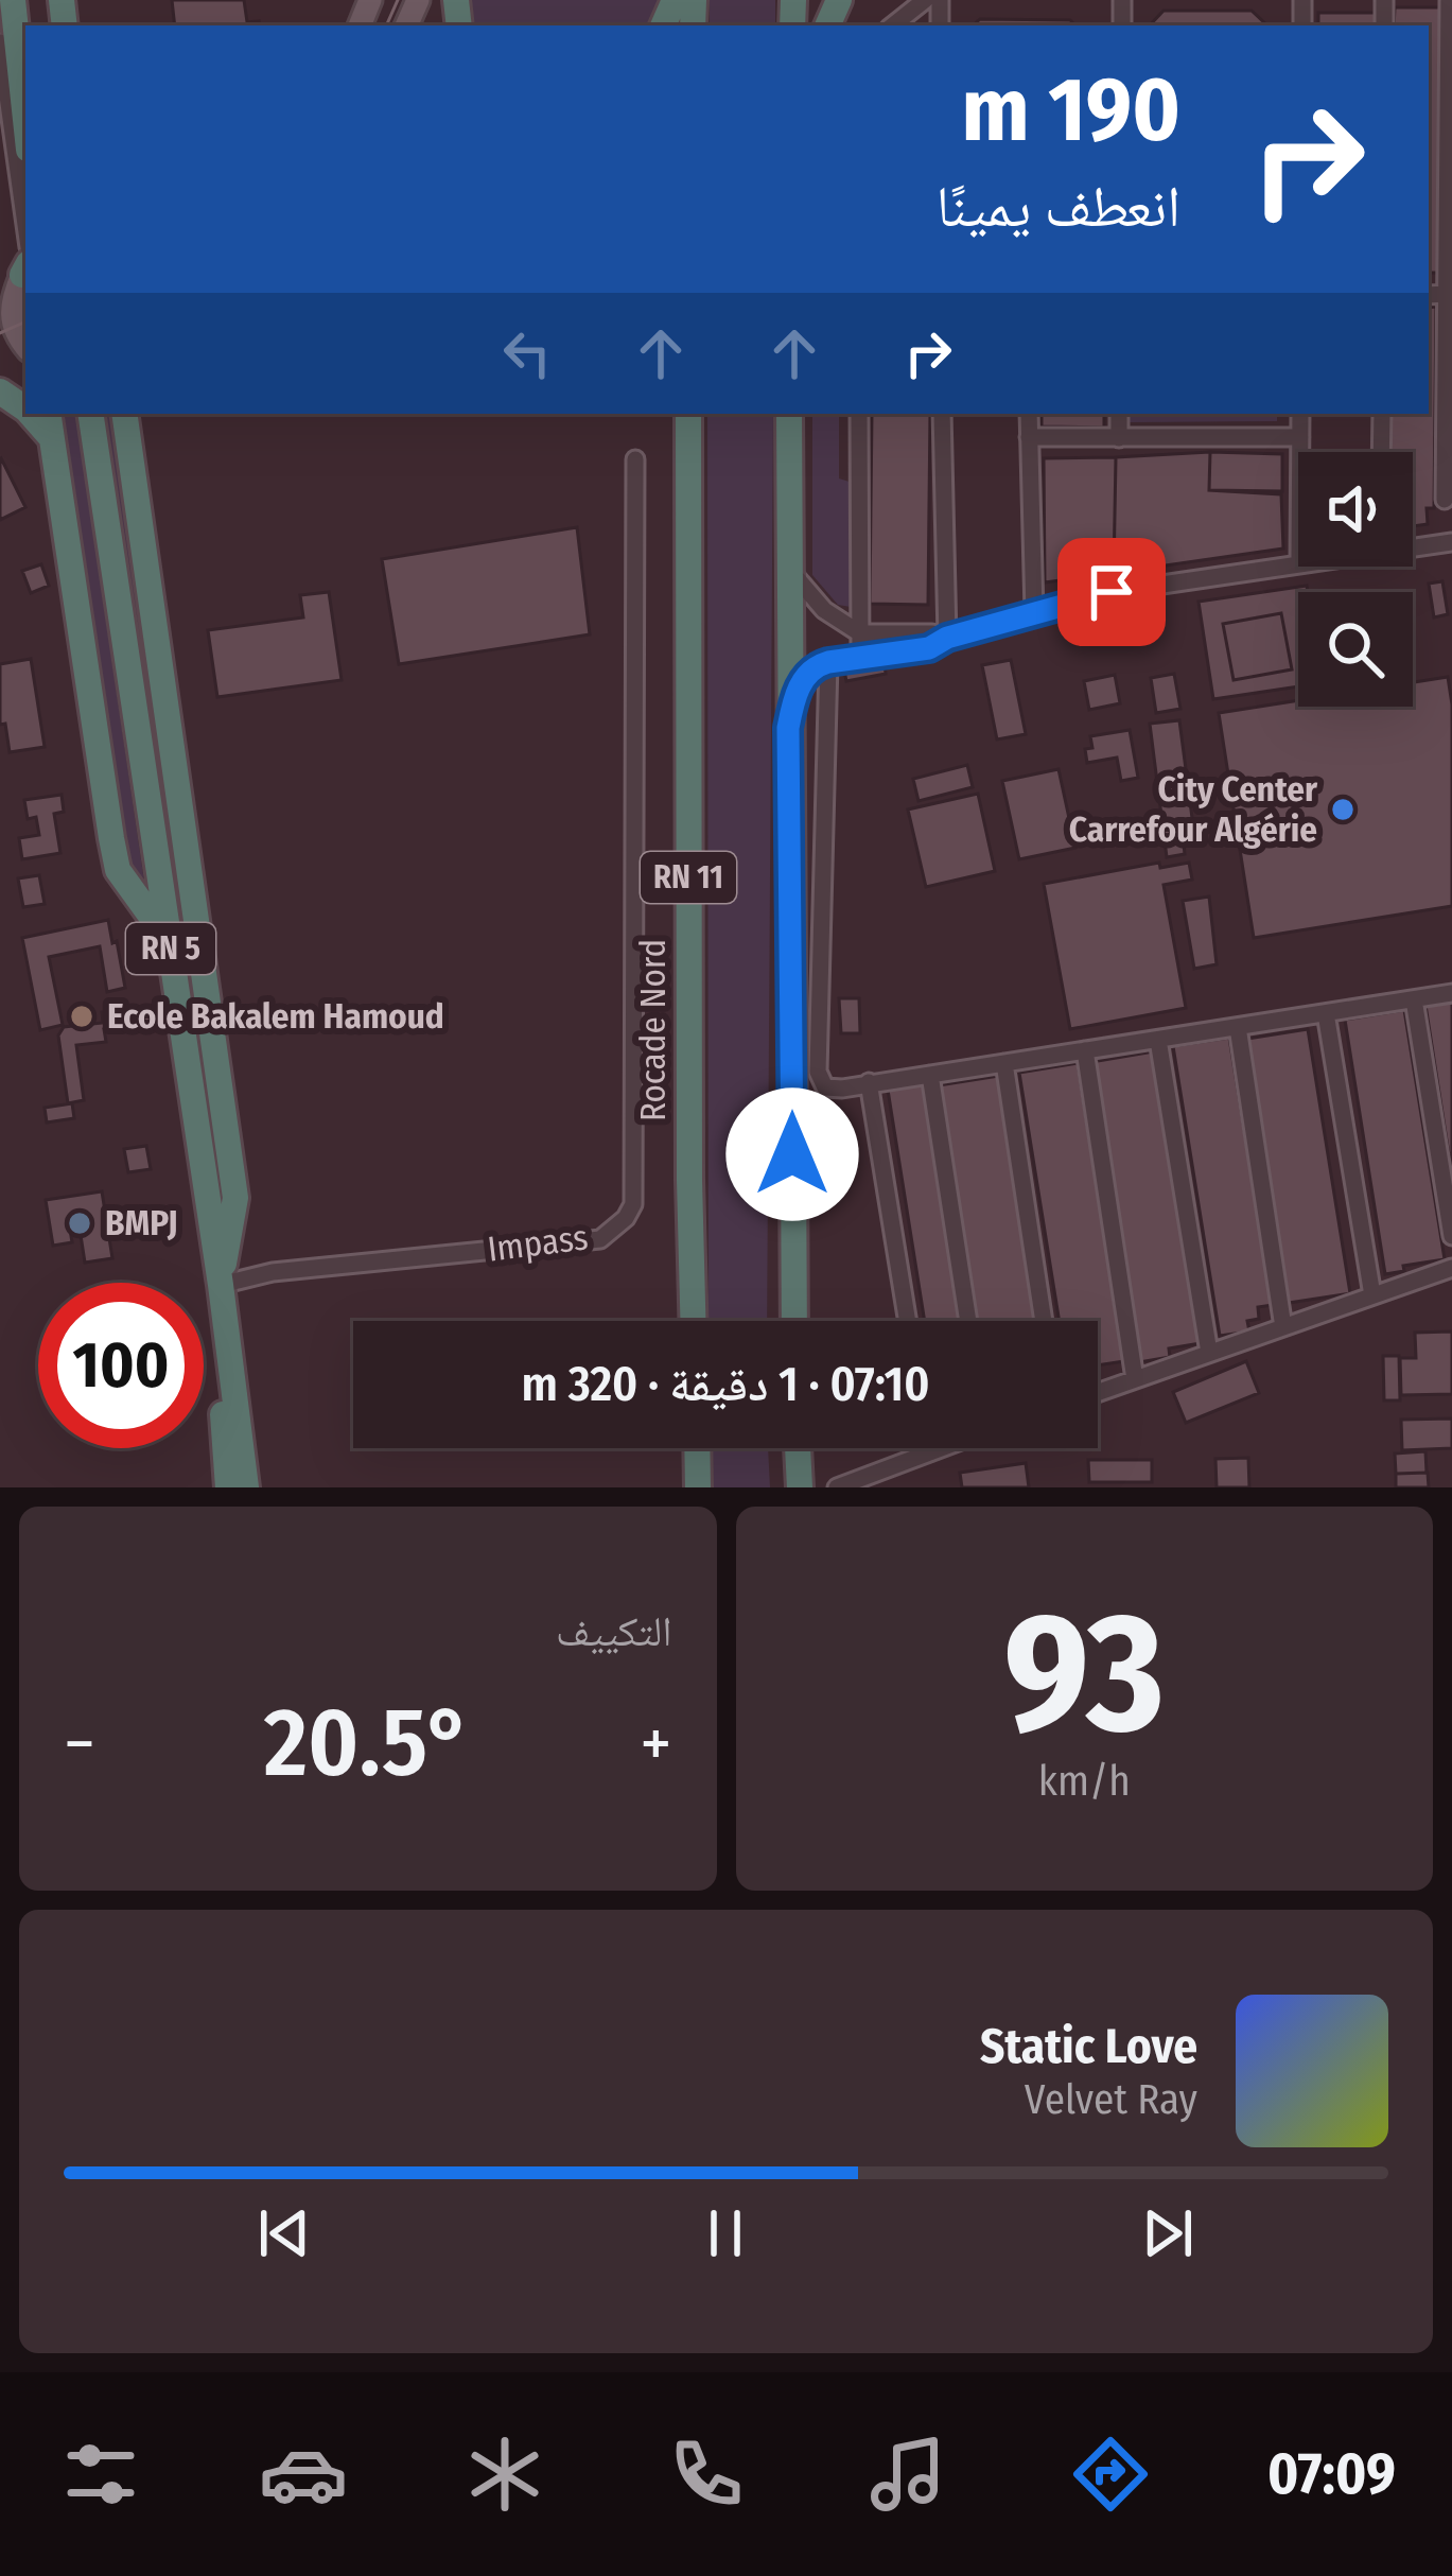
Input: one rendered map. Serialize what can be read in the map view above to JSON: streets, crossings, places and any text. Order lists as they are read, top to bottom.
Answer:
{
  "streets": {
    "highway": ["RN 11", "RN 5", "Rocade Nord"],
    "street": ["Impass"]
  },
  "crossings": [
    ["RN 5", "Impass"]
  ],
  "places": ["City Center Carrefour Algérie", "Ecole Bakalem Hamoud", "BMPJ"],
  "page": {
    "turn": ["190 m", "انعطف يمينًا"],
    "limit": "100",
    "trip": "07:10 · 1 دقيقة · 320 m",
    "tile": [
      ["93", "km/h"],
      "التكييف"
    ],
    "heat": ["−", "20.5°", "+"],
    "song": ["Static Love", "Velvet Ray"],
    "tabs": "07:09"
  }
}
